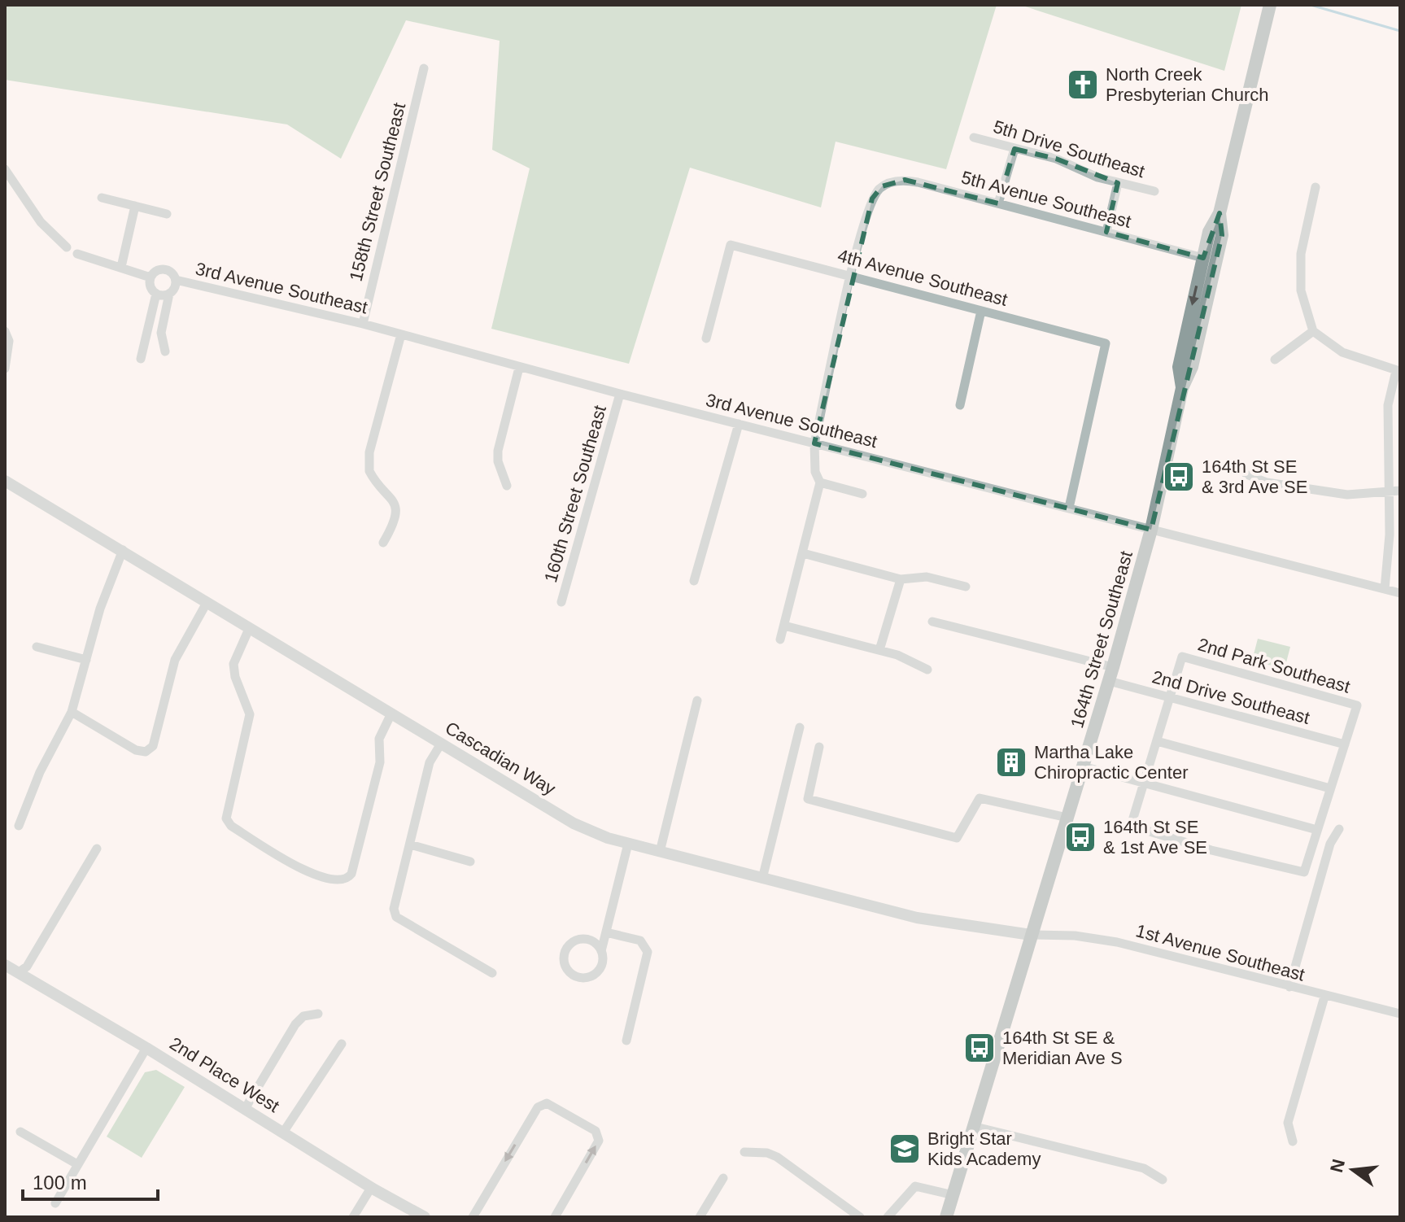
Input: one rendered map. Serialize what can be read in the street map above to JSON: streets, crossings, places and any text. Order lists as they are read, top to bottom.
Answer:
{
  "streets": {
    "main road": ["164th Street Southeast"],
    "street": [
      "5th Drive Southeast",
      "158th Street Southeast",
      "5th Avenue Southeast",
      "4th Avenue Southeast",
      "3rd Avenue Southeast",
      "160th Street Southeast",
      "2nd Park Southeast",
      "2nd Drive Southeast",
      "Cascadian Way",
      "1st Avenue Southeast",
      "2nd Place West"
    ]
  },
  "crossings": [
    ["158th Street Southeast", "3rd Avenue Southeast"],
    ["5th Avenue Southeast", "4th Avenue Southeast"],
    ["5th Avenue Southeast", "164th Street Southeast"],
    ["4th Avenue Southeast", "3rd Avenue Southeast"],
    ["3rd Avenue Southeast", "160th Street Southeast"],
    ["3rd Avenue Southeast", "164th Street Southeast"],
    ["164th Street Southeast", "2nd Drive Southeast"],
    ["164th Street Southeast", "Cascadian Way"],
    ["164th Street Southeast", "1st Avenue Southeast"],
    ["2nd Park Southeast", "2nd Drive Southeast"],
    ["Cascadian Way", "1st Avenue Southeast"]
  ],
  "places": {
    "church": ["North Creek Presbyterian Church"],
    "bus stop": ["164th St SE & 3rd Ave SE", "164th St SE & 1st Ave SE", "164th St SE & Meridian Ave S"],
    "building": ["Martha Lake Chiropractic Center"],
    "school or university": ["Bright Star Kids Academy"]
  },
  "scale_bar": "100 m",
  "north": "left"
}
